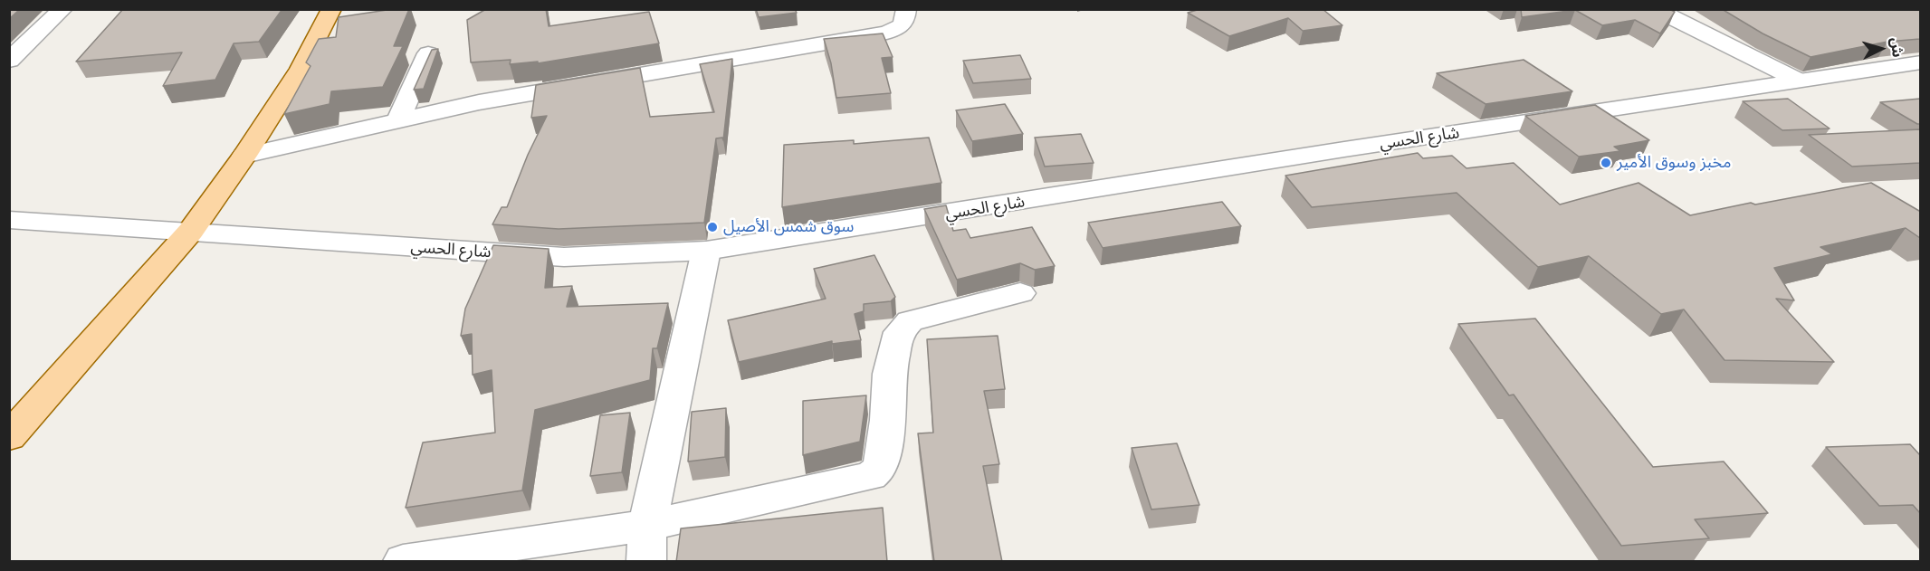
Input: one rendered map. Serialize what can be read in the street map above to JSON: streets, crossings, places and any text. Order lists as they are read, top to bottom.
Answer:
{
  "streets": {
    "street": ["شارع الحسي"]
  },
  "places": ["مخبز وسوق الأمير", "سوق شمس الأصيل"],
  "north": "right"
}
